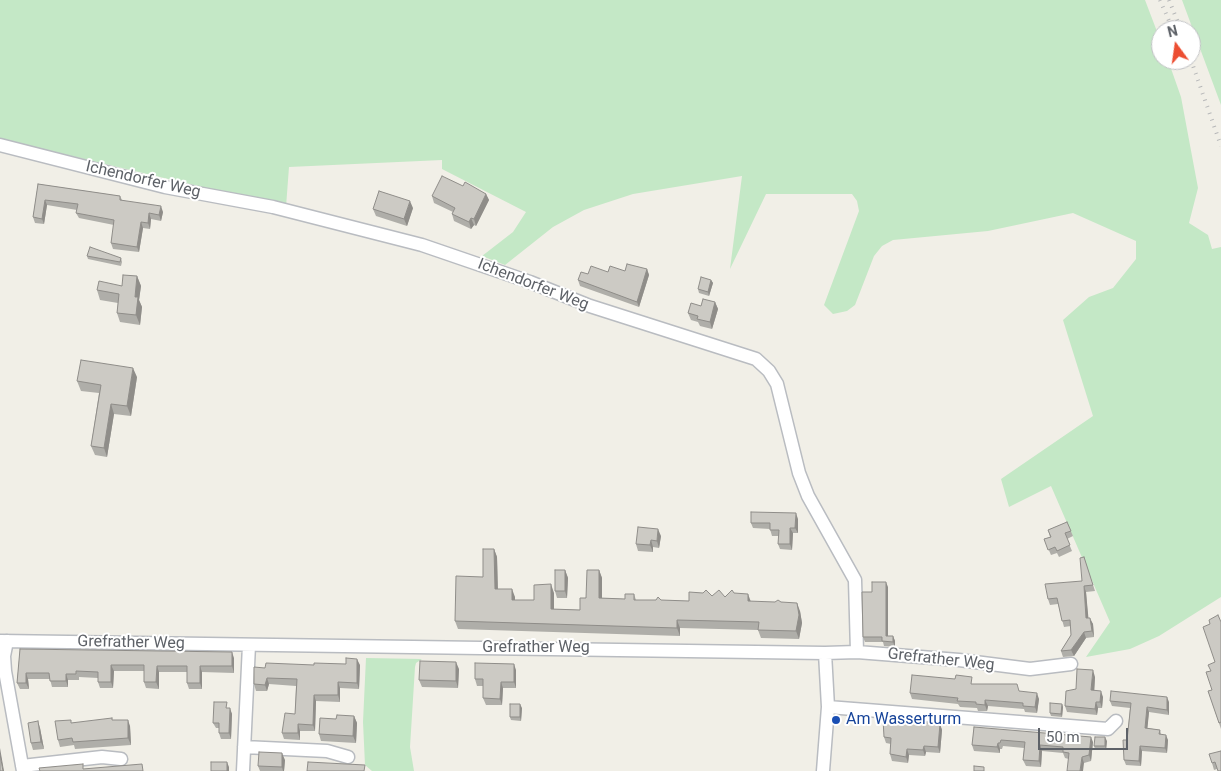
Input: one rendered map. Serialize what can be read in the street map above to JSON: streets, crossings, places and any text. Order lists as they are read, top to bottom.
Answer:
{
  "streets": {
    "street": ["Ichendorfer Weg", "Grefrather Weg"]
  },
  "crossings": [
    ["Ichendorfer Weg", "Grefrather Weg"]
  ],
  "places": ["Am Wasserturm"],
  "scale_bar": "50 m",
  "north": "top"
}
